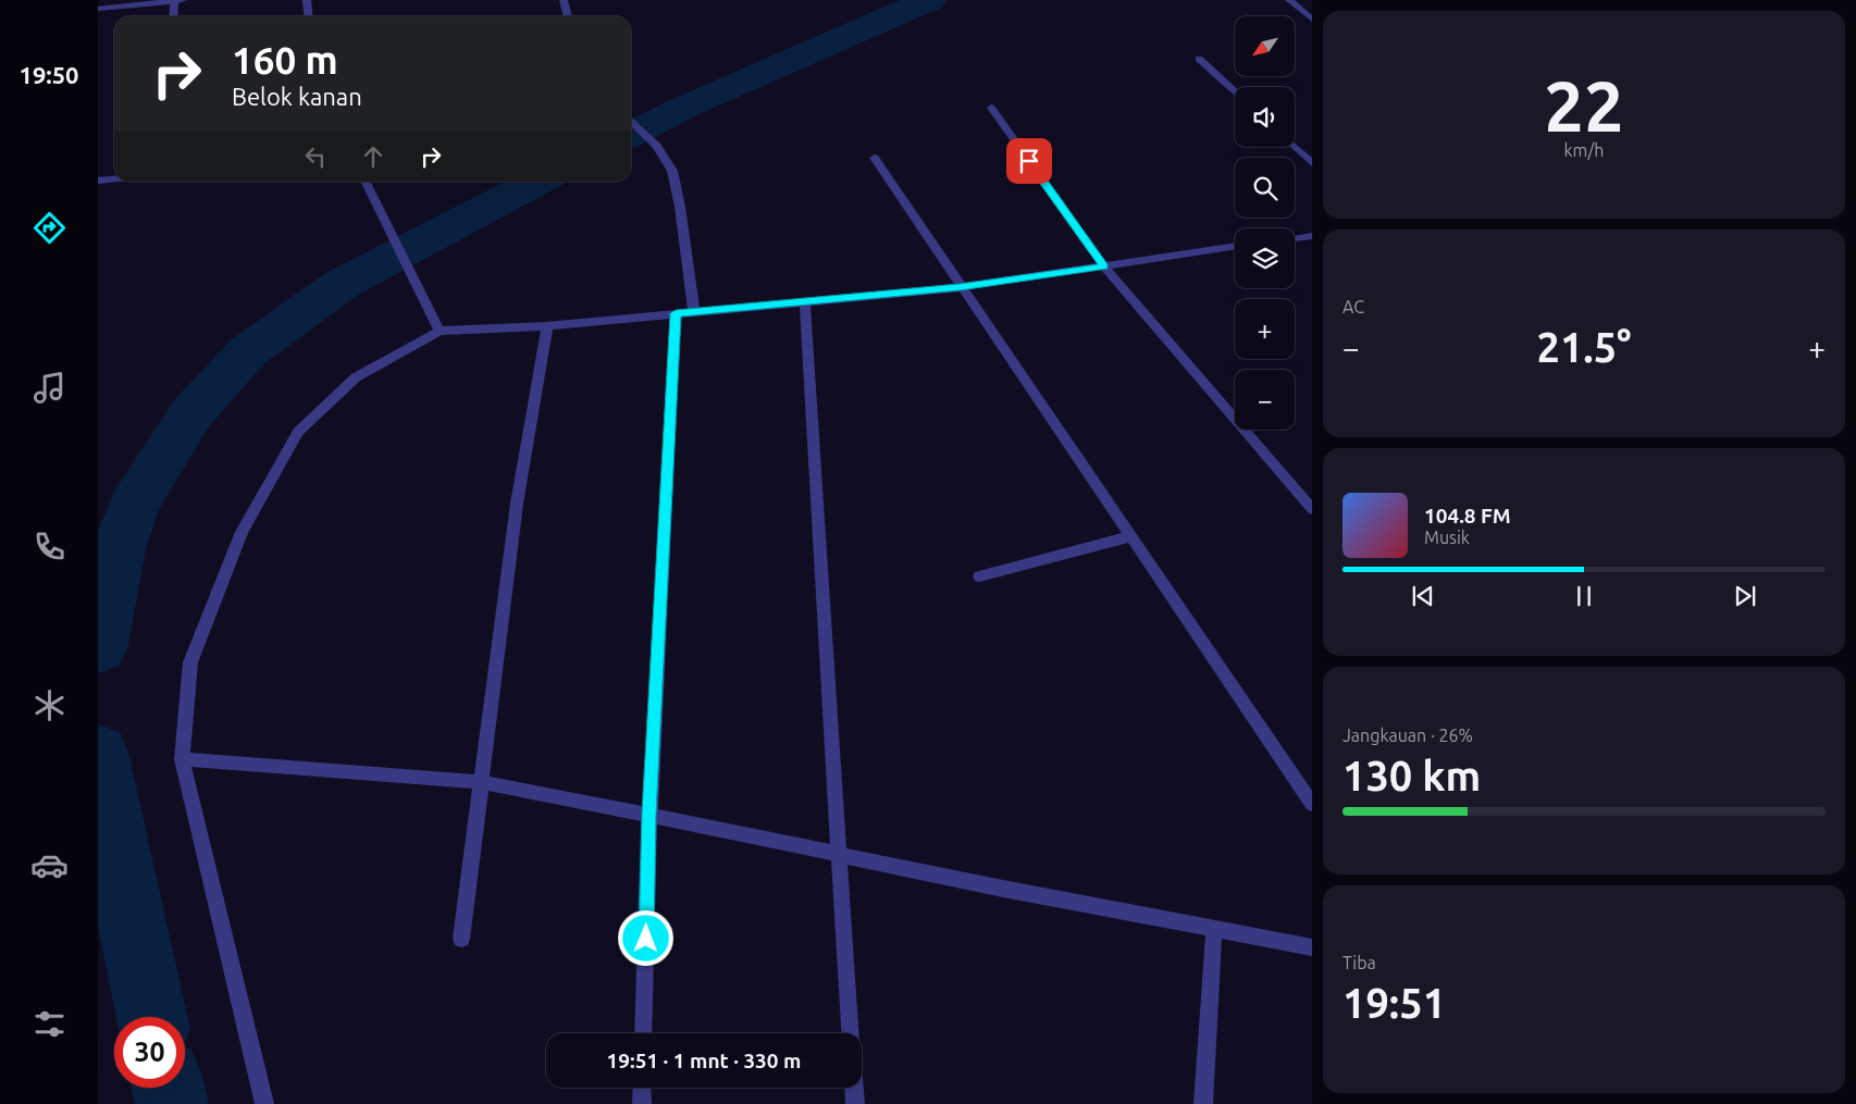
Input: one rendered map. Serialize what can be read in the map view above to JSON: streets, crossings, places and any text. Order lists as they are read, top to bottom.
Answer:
{
  "north": "bottom left",
  "page": {
    "tabs": "19:50",
    "tile": [
      ["22", "km/h"],
      "AC",
      ["Jangkauan · 26%", "130 km"],
      ["Tiba", "19:51"]
    ],
    "map_buttons": ["+", "−"],
    "turn": ["160 m", "Belok kanan"],
    "heat": ["−", "21.5°", "+"],
    "song": ["104.8 FM", "Musik"],
    "limit": "30",
    "trip": "19:51 · 1 mnt · 330 m"
  }
}
